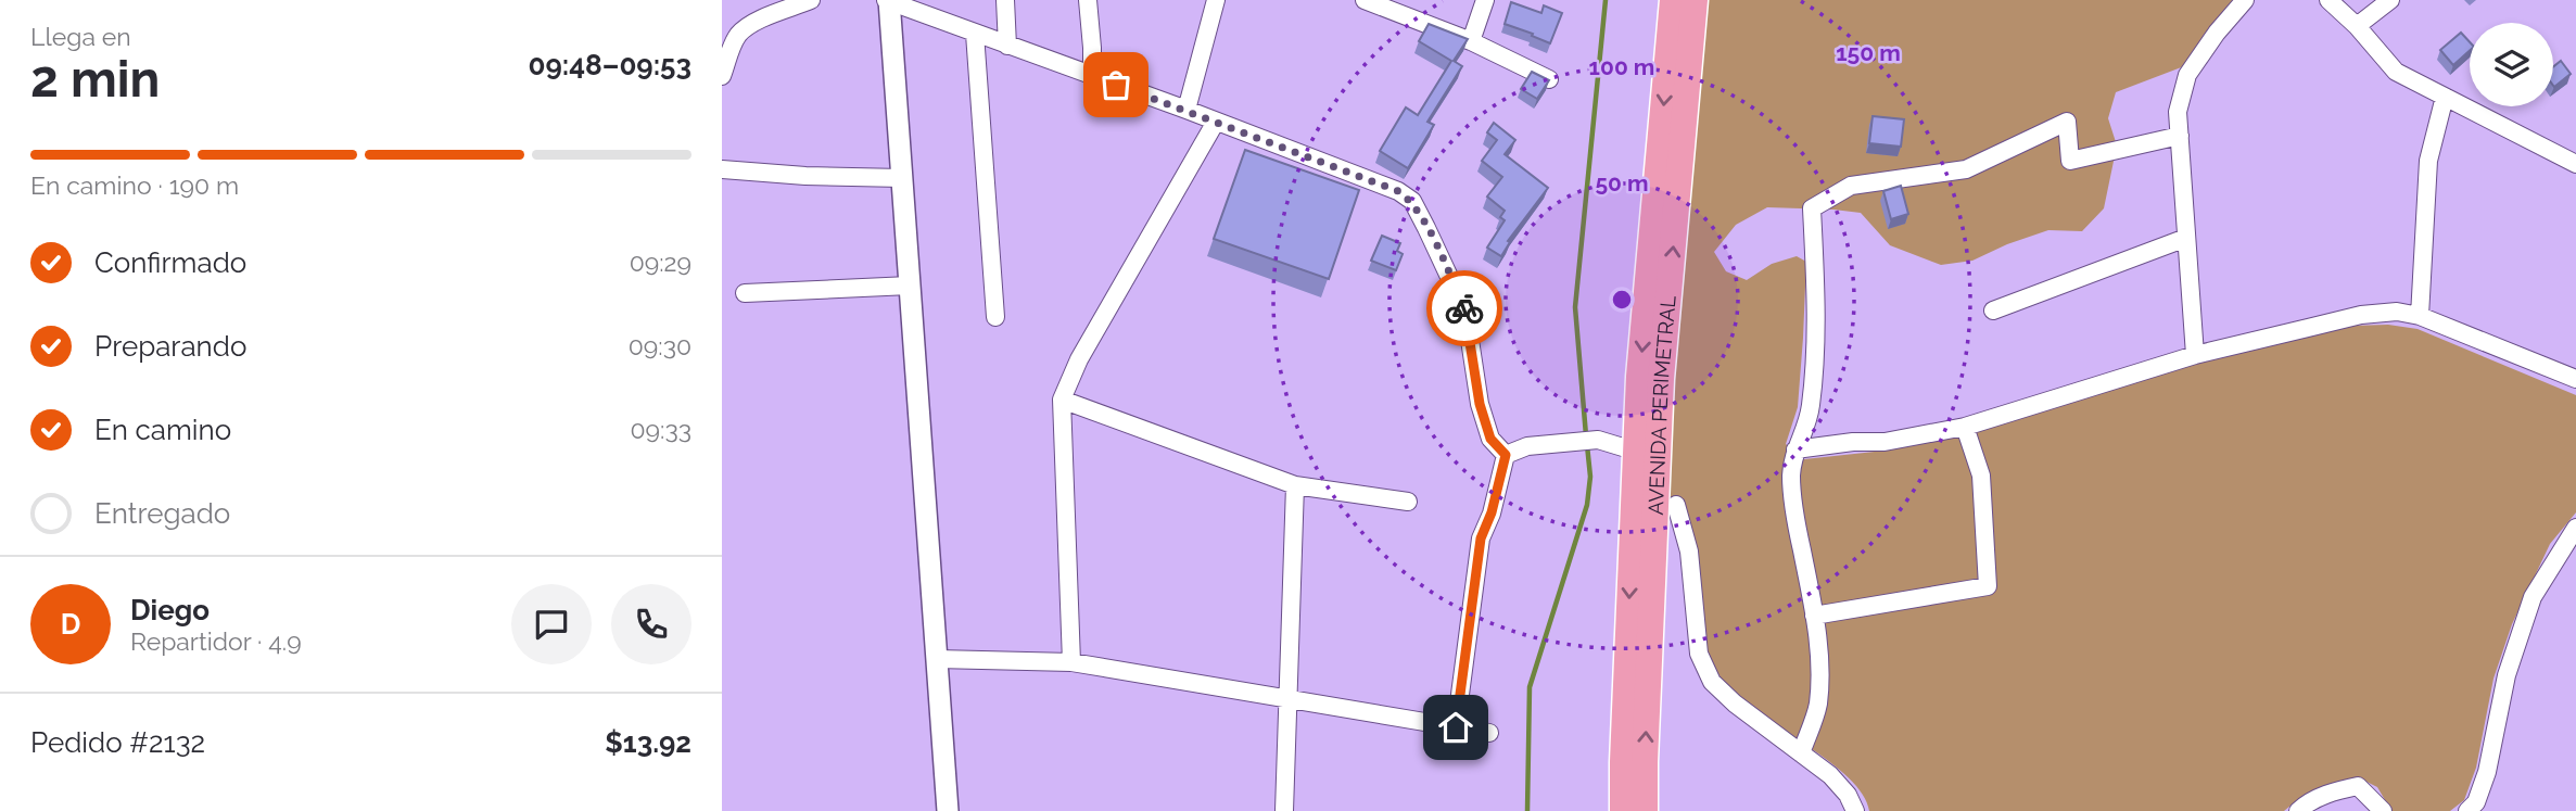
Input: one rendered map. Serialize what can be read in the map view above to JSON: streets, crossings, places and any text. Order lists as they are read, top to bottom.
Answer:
{
  "streets": {
    "main road": ["AVENIDA PERIMETRAL"]
  },
  "page": {
    "heading": ["2 min", "Llega en", "09:48–09:53"],
    "panel": [
      "Diego",
      "Repartidor · 4.9",
      "Pedido #2132",
      "$13.92"
    ],
    "bar": "En camino · 190 m",
    "list": [
      ["Confirmado", "09:29"],
      ["Preparando", "09:30"],
      ["En camino", "09:33"],
      "Entregado"
    ],
    "round": "D"
  },
  "rings": ["150 m", "100 m", "50 m"]
}
